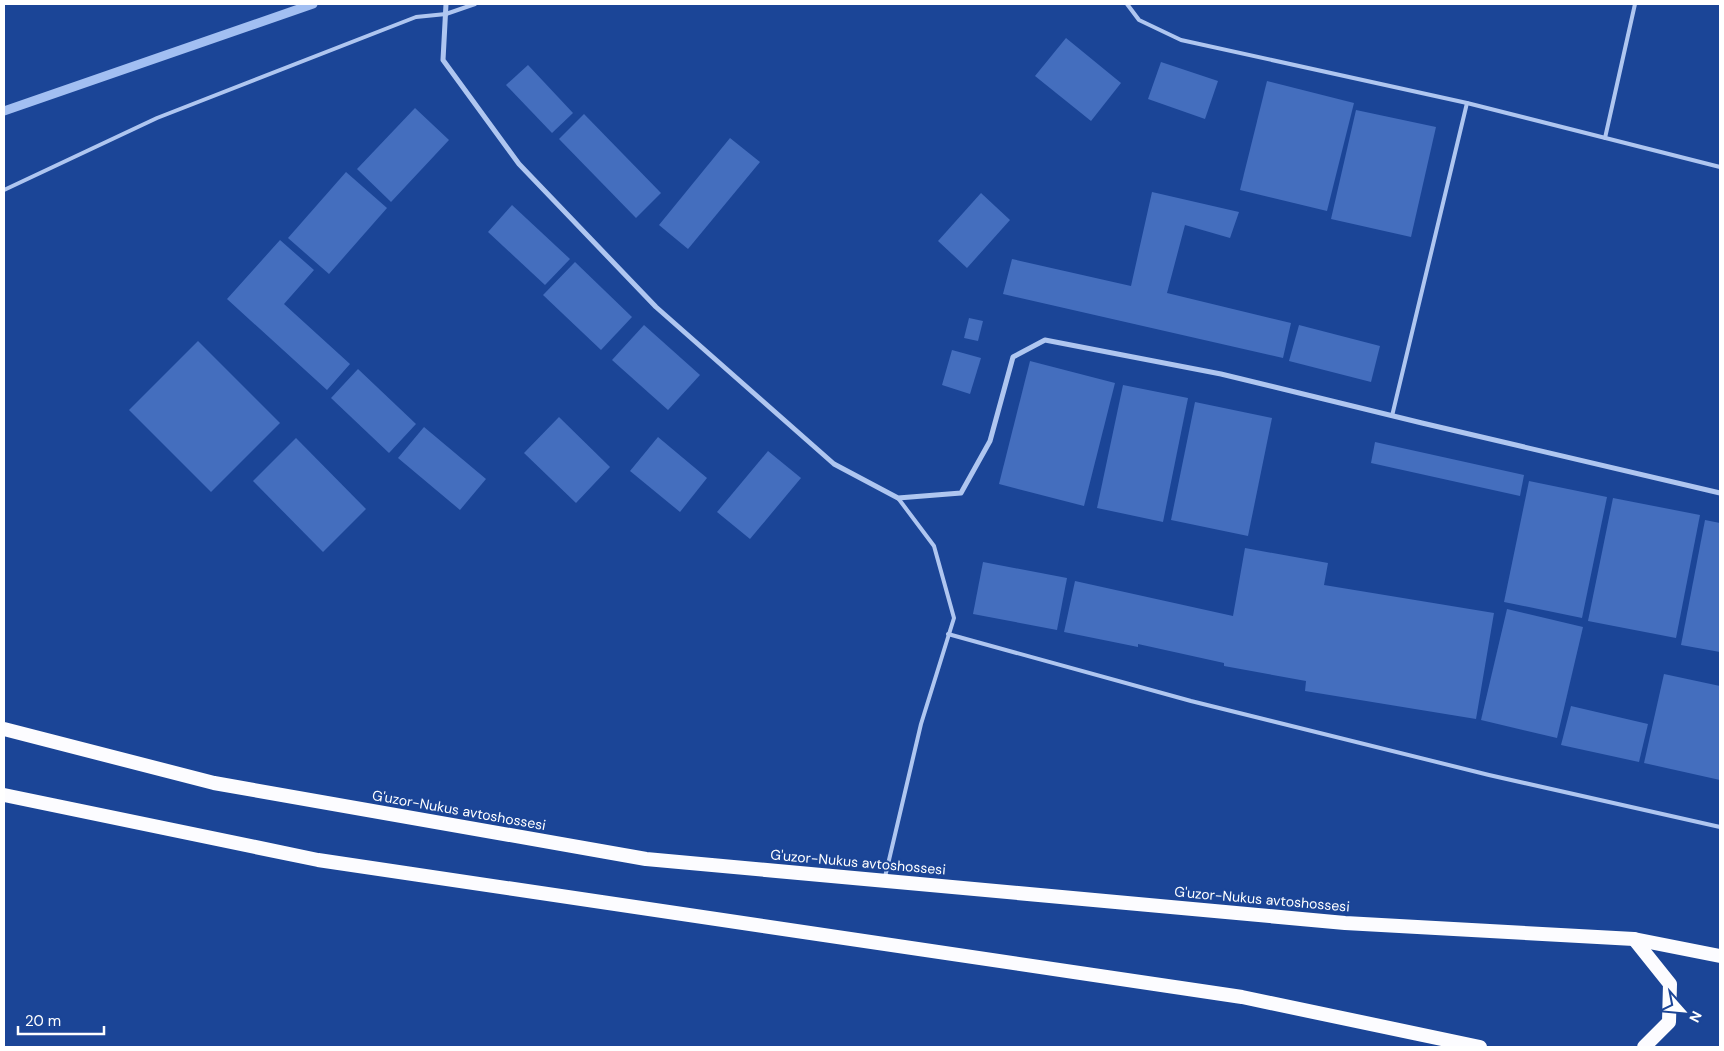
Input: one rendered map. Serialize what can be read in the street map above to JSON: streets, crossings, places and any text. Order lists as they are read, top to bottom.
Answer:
{
  "streets": {
    "highway": ["G'uzor-Nukus avtoshossesi"]
  },
  "scale_bar": "20 m",
  "north": "bottom right"
}
